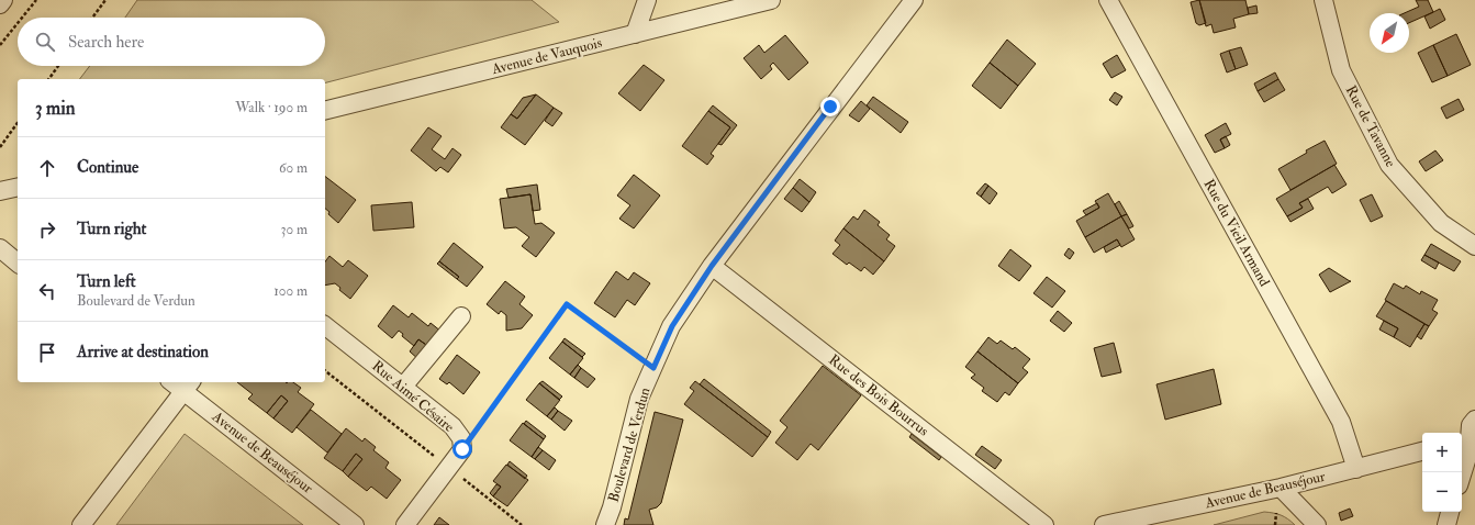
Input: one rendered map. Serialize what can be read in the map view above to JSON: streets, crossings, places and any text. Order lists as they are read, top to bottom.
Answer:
{
  "streets": {
    "street": [
      "Avenue de Vauquois",
      "Rue de Tavanne",
      "Rue du Vieil Armand",
      "Rue des Bois Bourrus",
      "Rue Aimé Césaire",
      "Boulevard de Verdun",
      "Avenue de Beauséjour"
    ]
  },
  "crossings": [
    ["Rue du Vieil Armand", "Avenue de Beauséjour"],
    ["Rue des Bois Bourrus", "Boulevard de Verdun"]
  ],
  "north": "bottom left",
  "page": {
    "search": "Search here",
    "heading": ["3 min", "Walk · 190 m"],
    "list": [
      ["Continue", "60 m"],
      ["Turn right", "30 m"],
      ["Turn left", "Boulevard de Verdun", "100 m"],
      "Arrive at destination"
    ],
    "map_buttons": ["+", "−"]
  }
}
